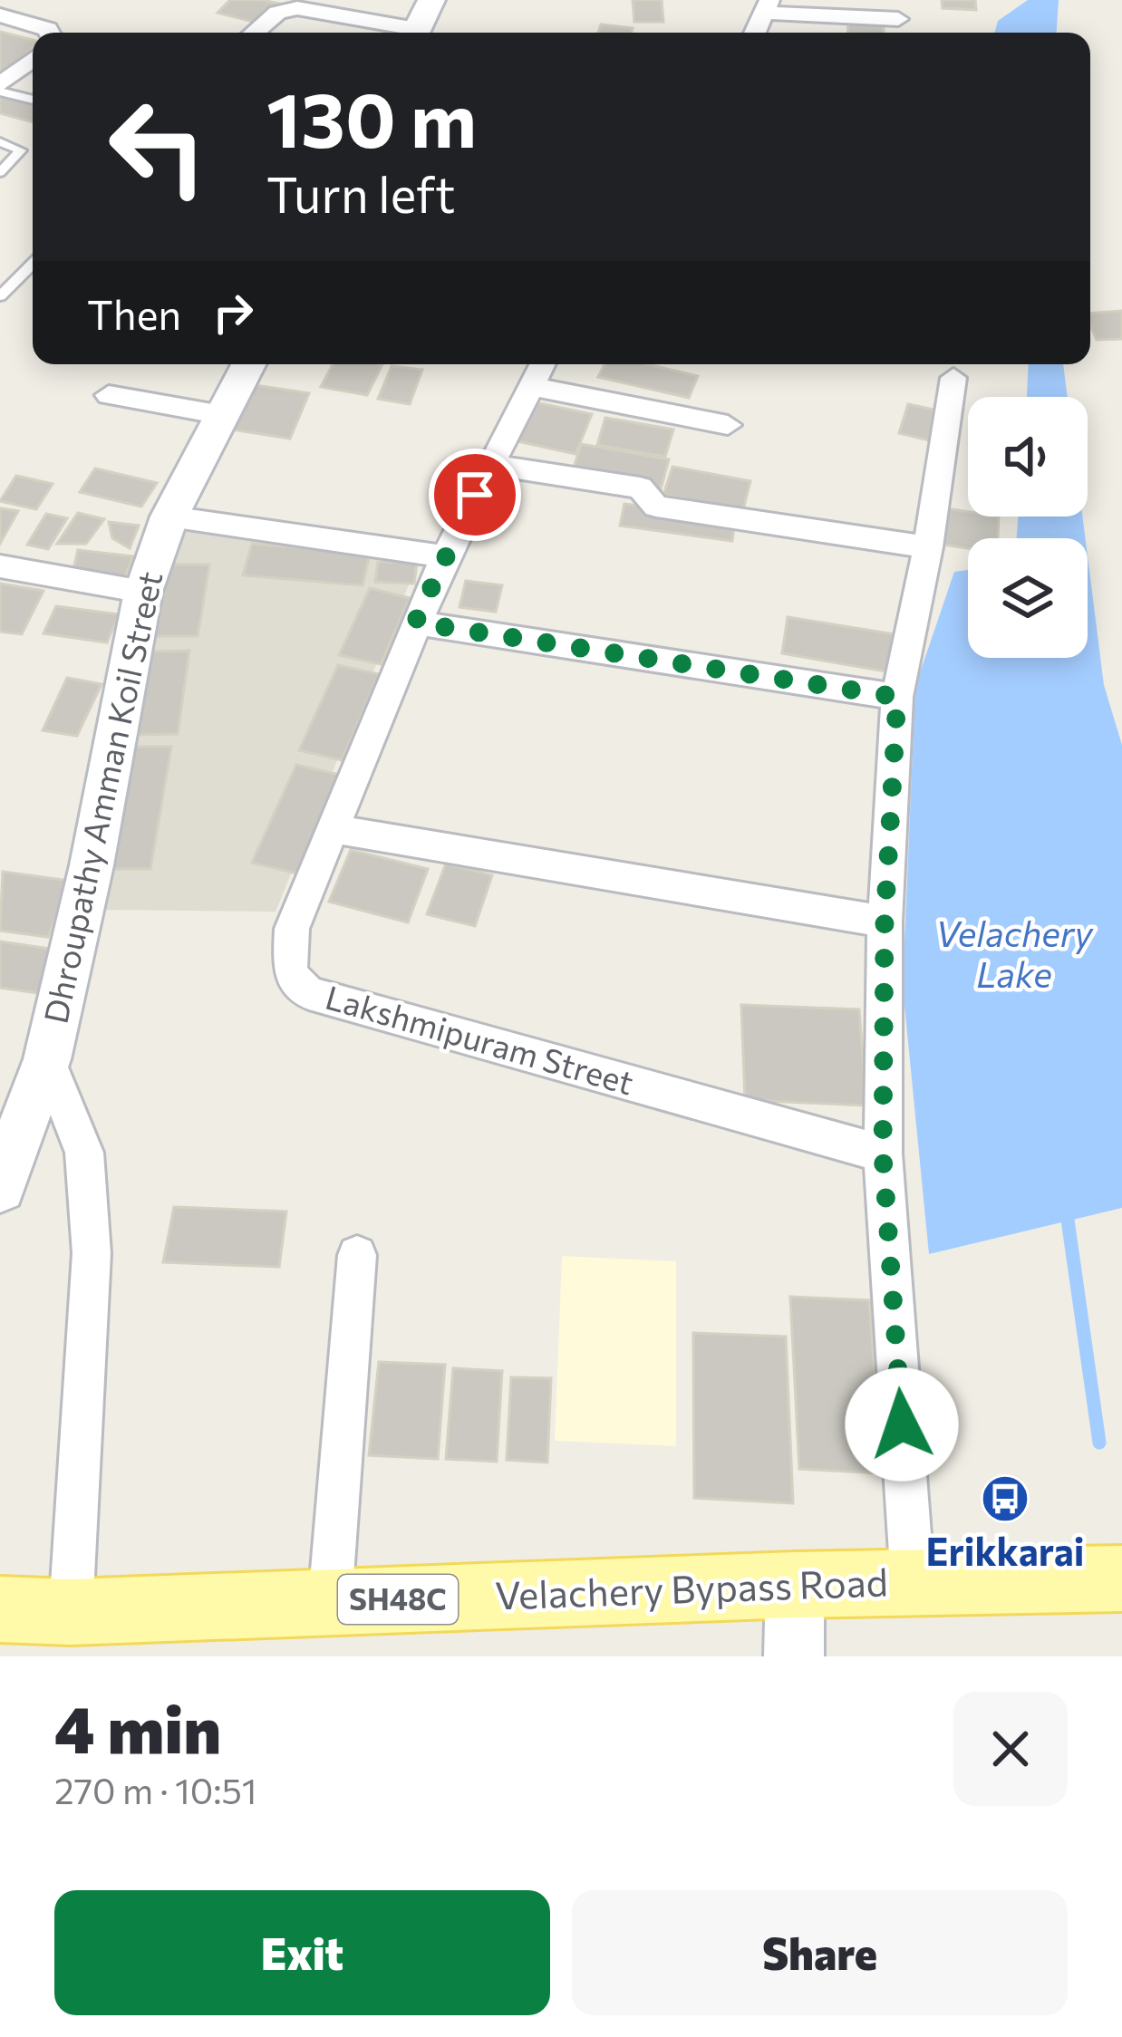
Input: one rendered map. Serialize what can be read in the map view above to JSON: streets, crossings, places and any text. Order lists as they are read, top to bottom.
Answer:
{
  "streets": {
    "main road": ["Velachery Bypass Road", "SH48C"],
    "street": ["Dhroupathy Amman Koil Street", "Lakshmipuram Street"]
  },
  "water": ["Velachery Lake"],
  "places": {
    "bus stop": ["Erikkarai"]
  },
  "page": {
    "turn": ["130 m", "Turn left"],
    "then": "Then",
    "heading": ["4 min", "270 m · 10:51"],
    "buttons": ["Exit", "Share"]
  }
}
